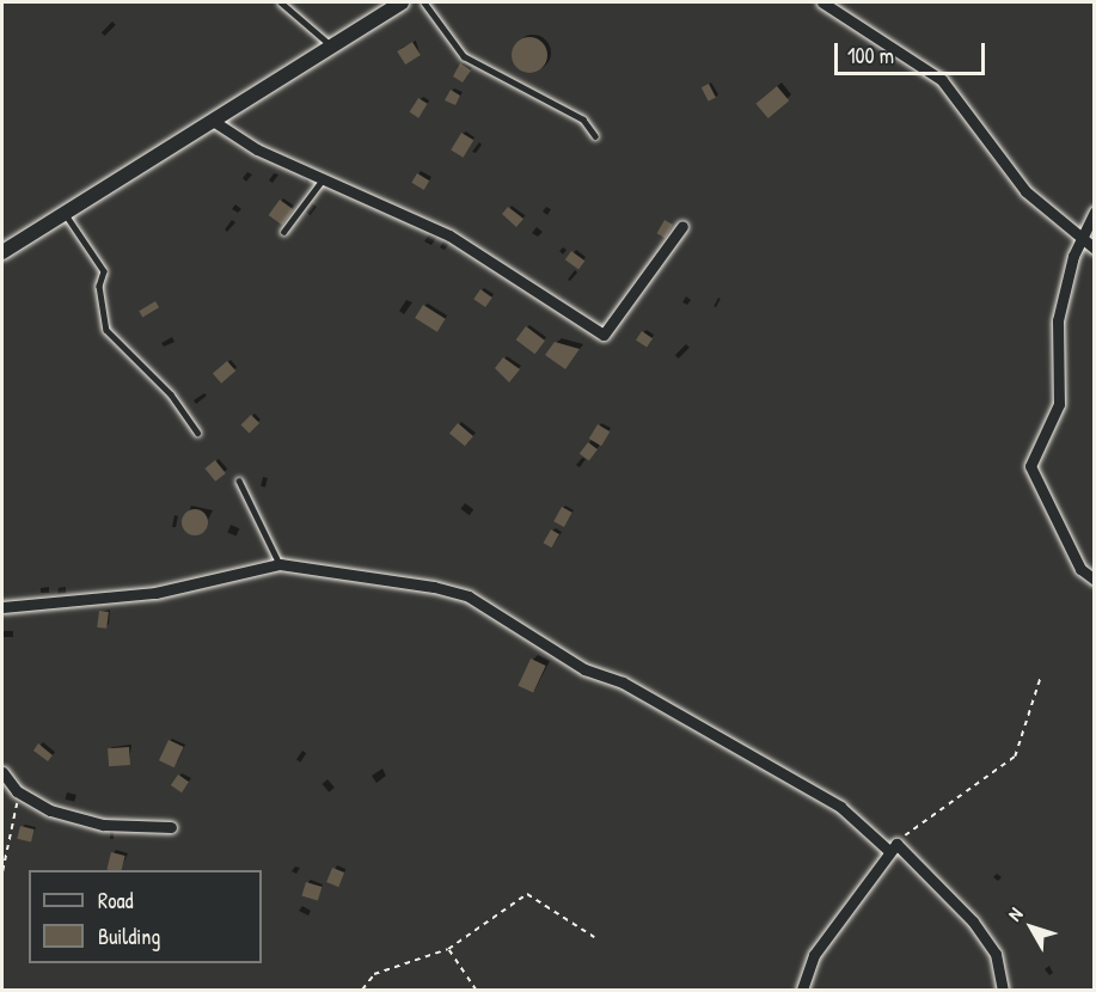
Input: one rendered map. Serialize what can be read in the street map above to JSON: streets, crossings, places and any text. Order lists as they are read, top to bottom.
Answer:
{
  "legend": ["Road", "Building"],
  "scale_bar": "100 m",
  "north": "top left"
}
